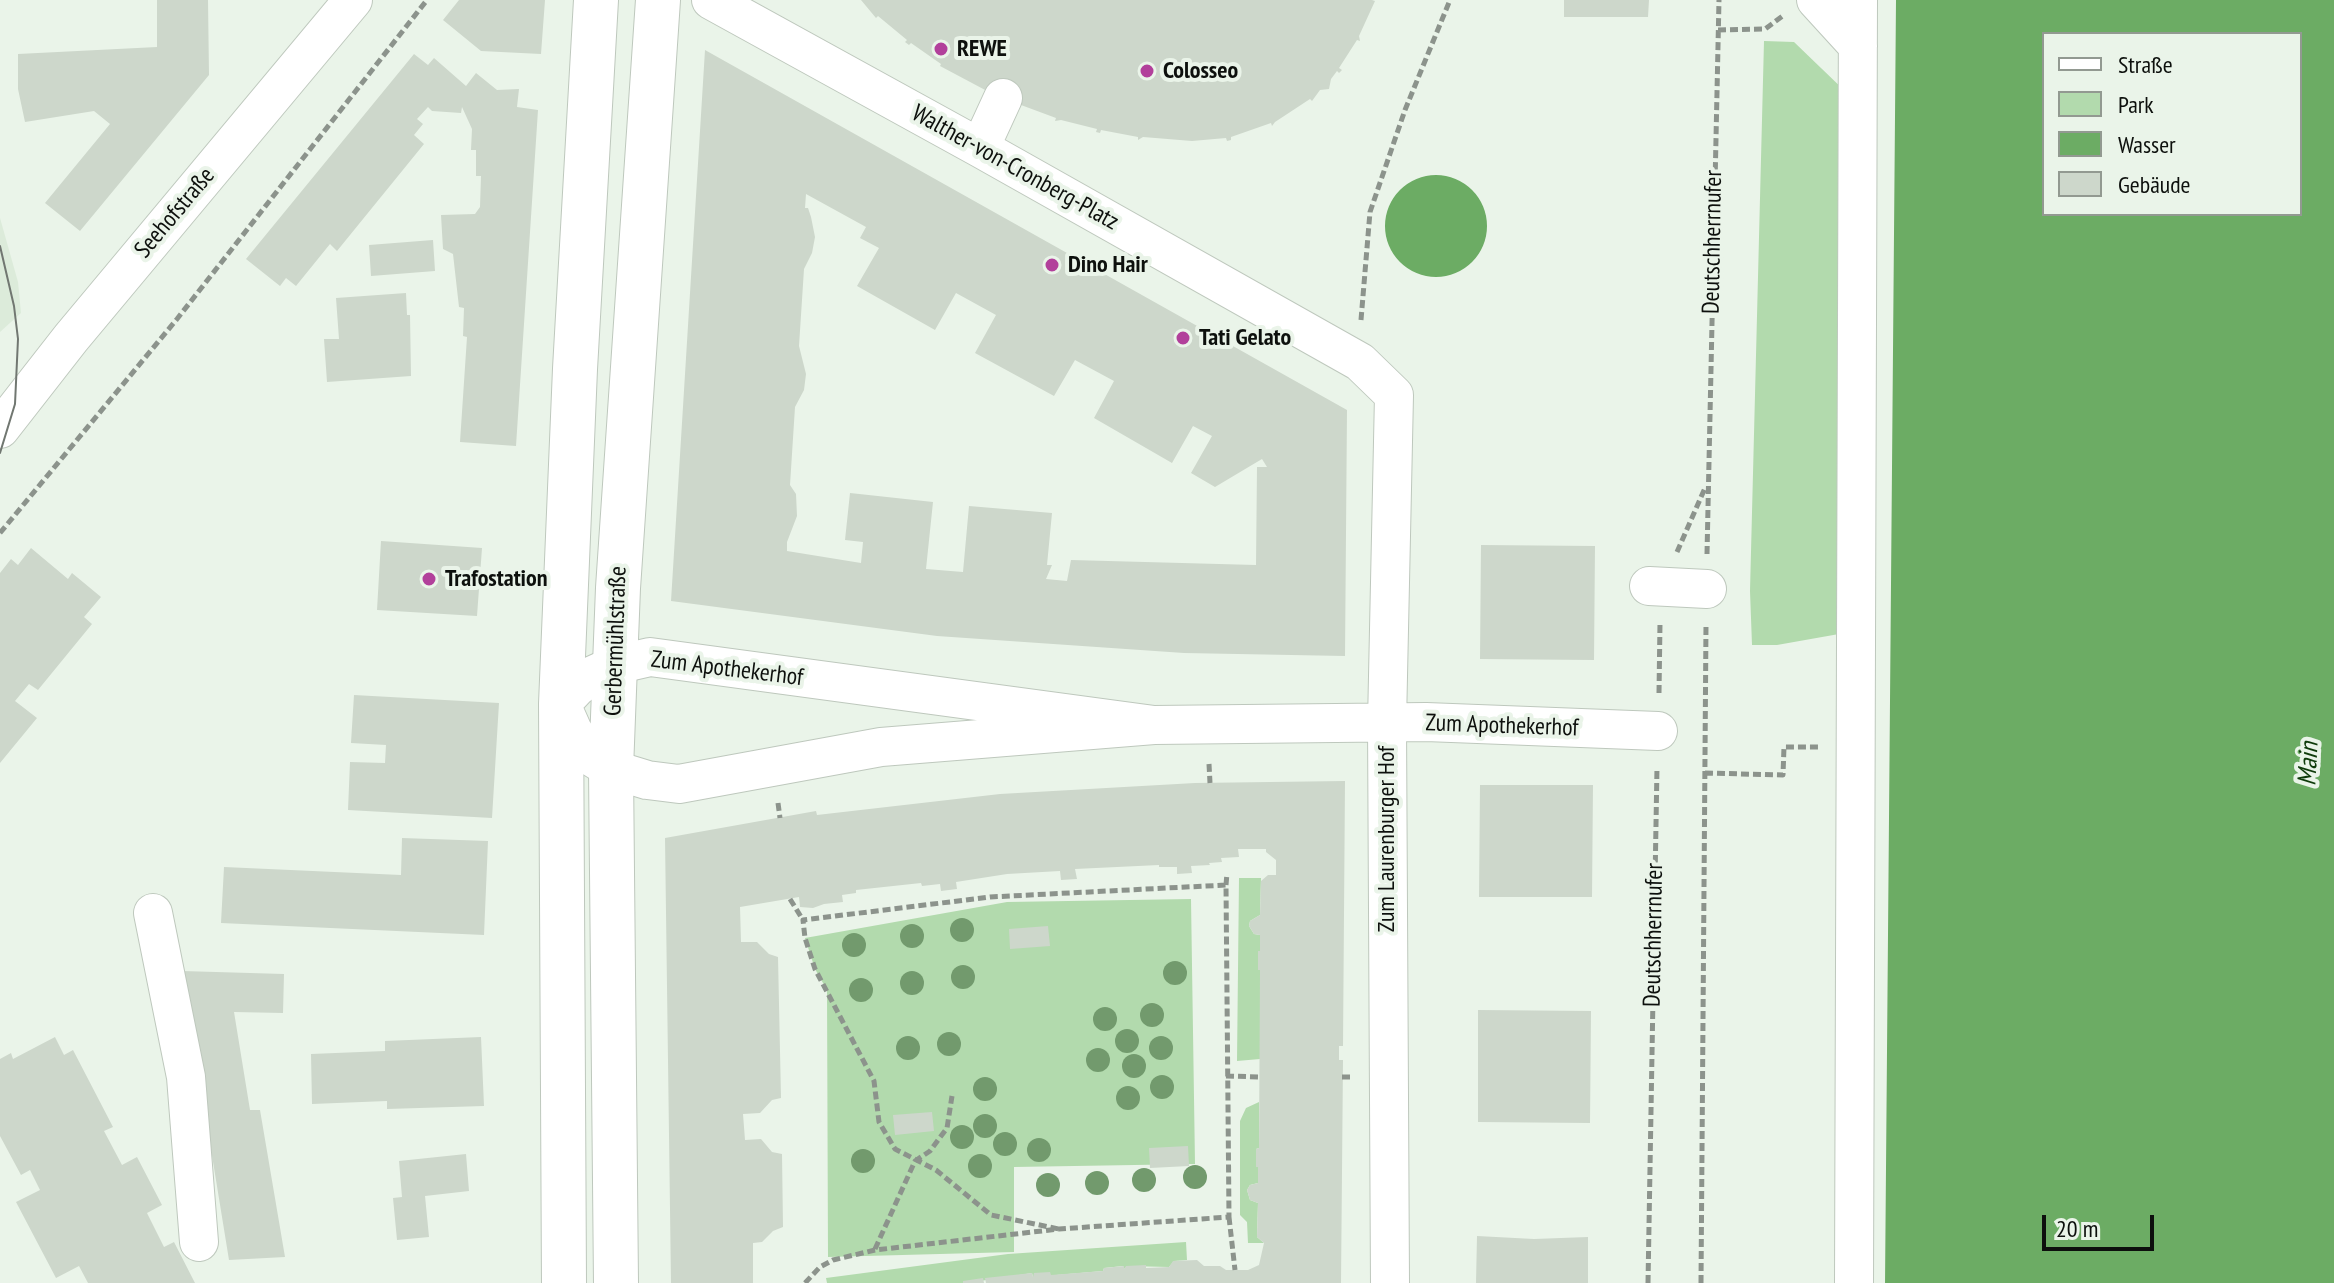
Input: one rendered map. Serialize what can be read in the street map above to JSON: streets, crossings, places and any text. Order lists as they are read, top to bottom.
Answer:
{
  "streets": {
    "main road": ["Gerbermühlstraße"],
    "street": [
      "Walther-von-Cronberg-Platz",
      "Seehofstraße",
      "Zum Apothekerhof",
      "Zum Laurenburger Hof"
    ],
    "path": ["Deutschherrnufer"]
  },
  "crossings": [
    ["Walther-von-Cronberg-Platz", "Zum Laurenburger Hof"],
    ["Deutschherrnufer", "Zum Apothekerhof"],
    ["Gerbermühlstraße", "Zum Apothekerhof"],
    ["Zum Apothekerhof", "Zum Laurenburger Hof"]
  ],
  "water": ["Main"],
  "places": [
    "REWE",
    "Colosseo",
    "Dino Hair",
    "Tati Gelato",
    "Trafostation"
  ],
  "legend": [
    "Straße",
    "Park",
    "Wasser",
    "Gebäude"
  ],
  "scale_bar": "20 m"
}
